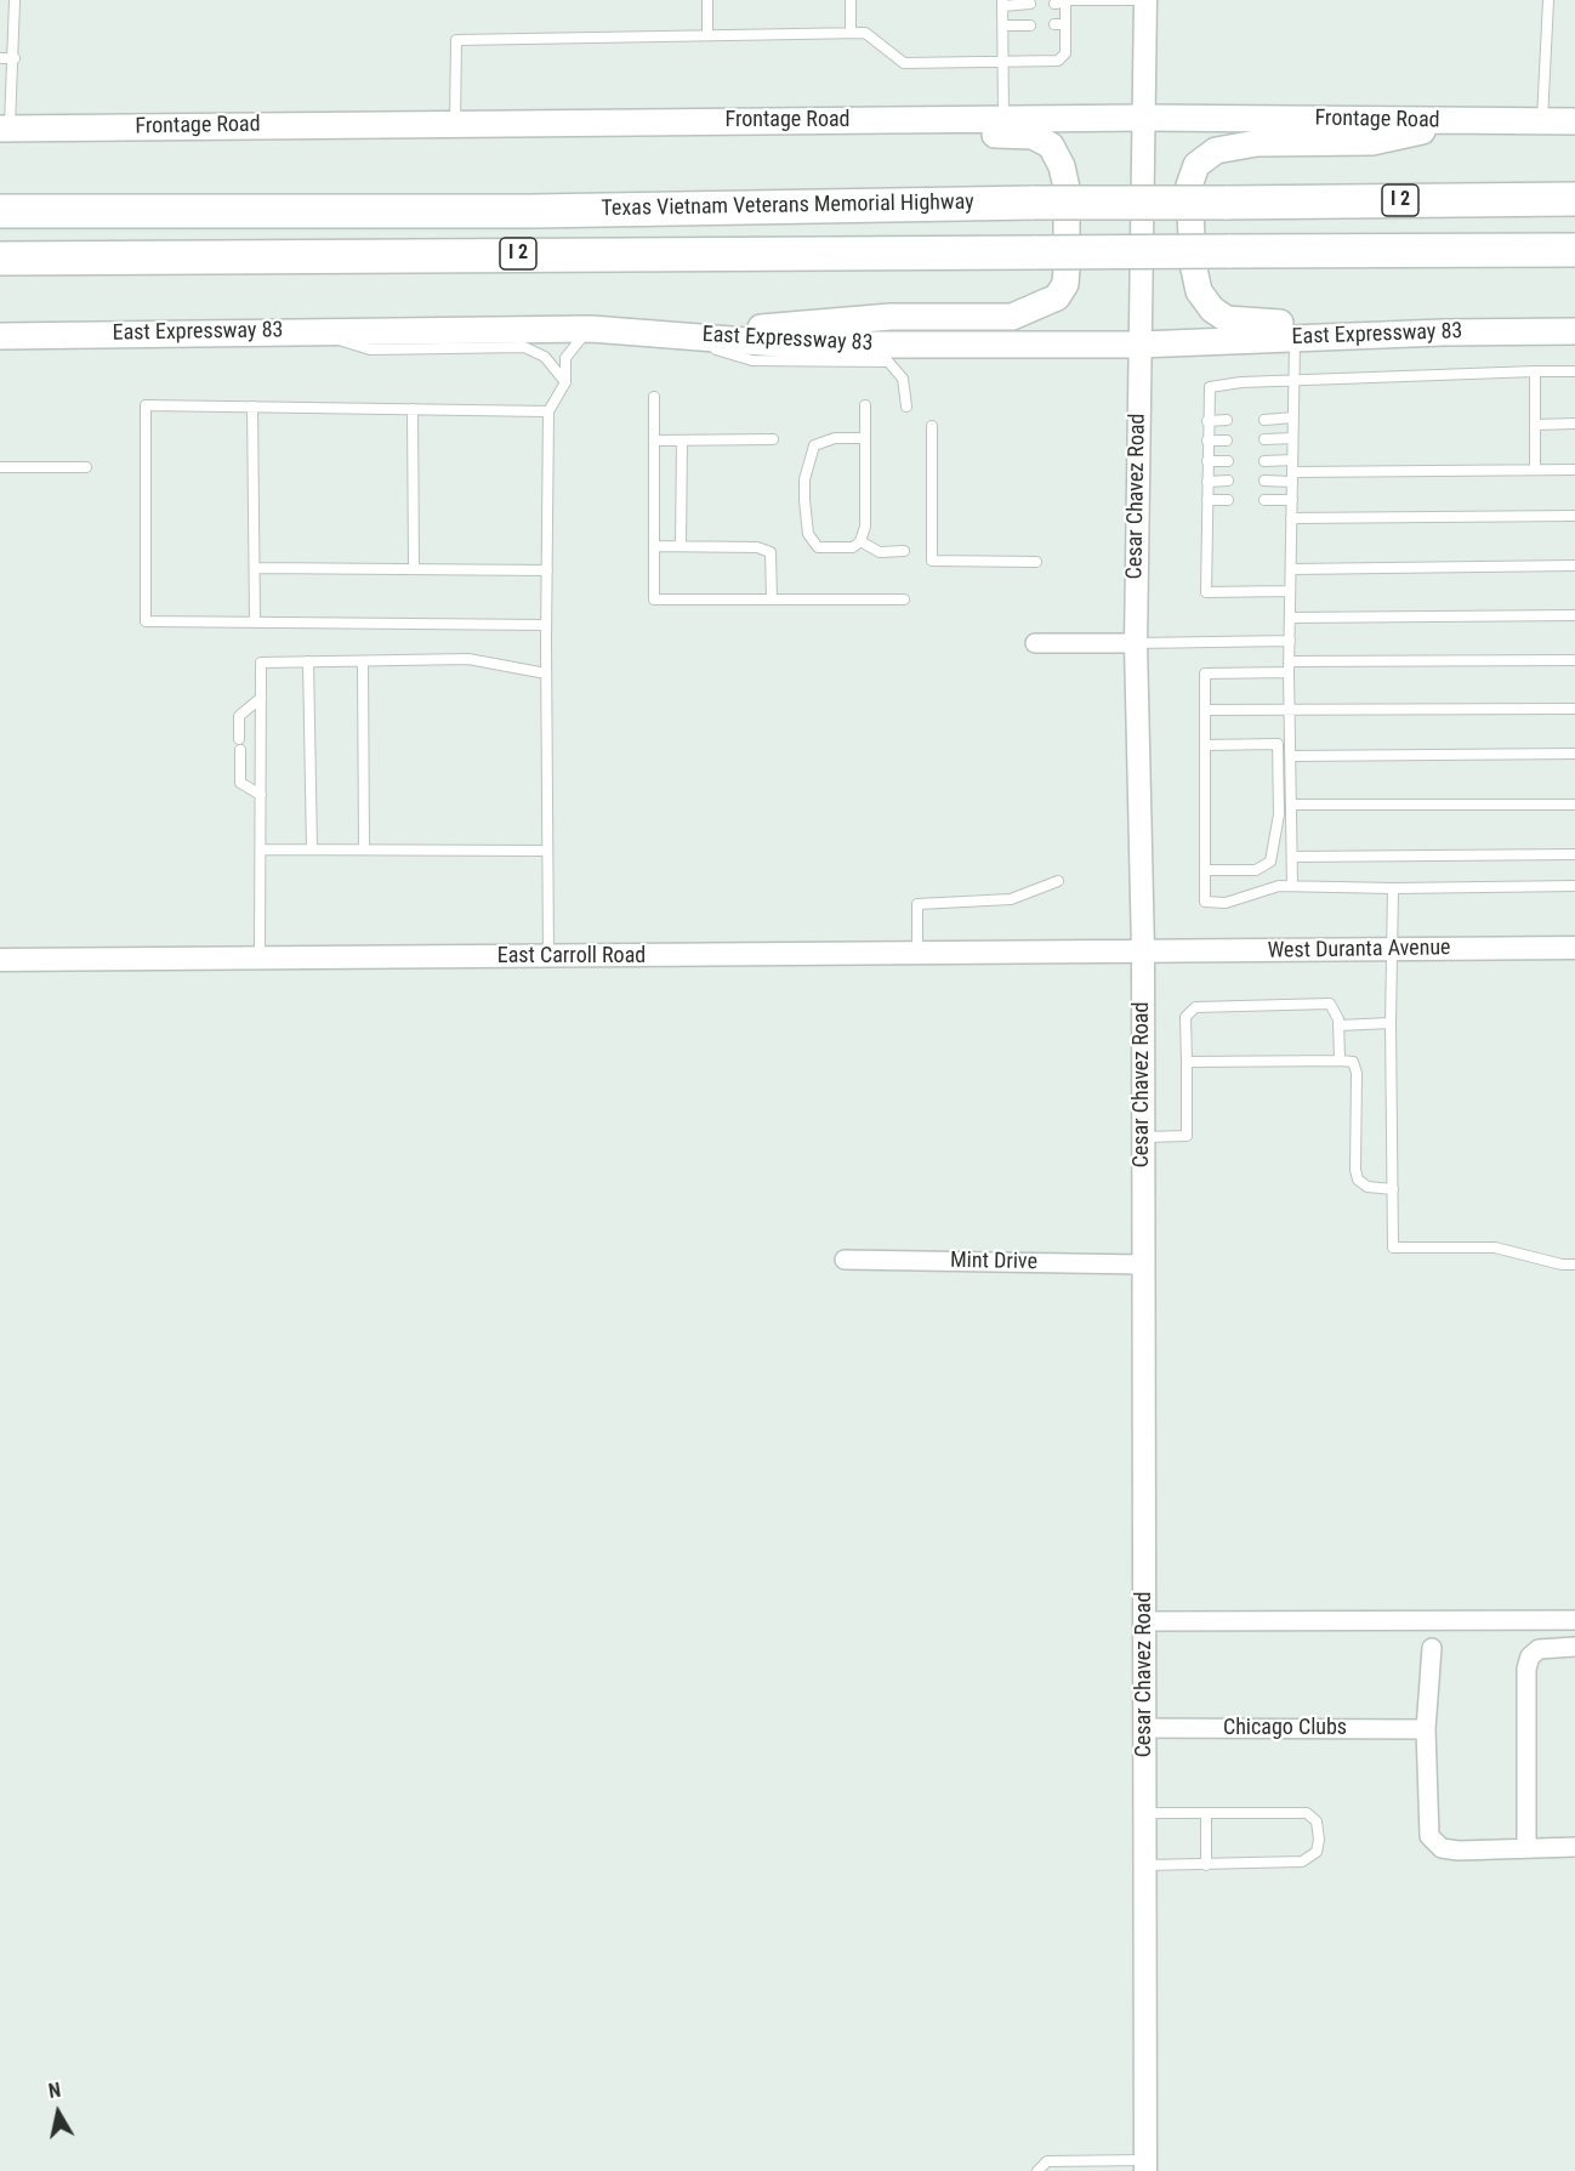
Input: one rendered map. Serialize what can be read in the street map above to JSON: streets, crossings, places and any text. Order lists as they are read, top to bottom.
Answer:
{
  "streets": {
    "highway": ["I 2", "Texas Vietnam Veterans Memorial Highway"],
    "main road": ["Frontage Road", "East Expressway 83"],
    "street": [
      "Cesar Chavez Road",
      "West Duranta Avenue",
      "East Carroll Road",
      "Mint Drive",
      "Chicago Clubs"
    ]
  },
  "crossings": [
    ["Frontage Road", "Cesar Chavez Road"],
    ["East Expressway 83", "Cesar Chavez Road"],
    ["Cesar Chavez Road", "West Duranta Avenue"],
    ["Cesar Chavez Road", "East Carroll Road"],
    ["Cesar Chavez Road", "Mint Drive"],
    ["Cesar Chavez Road", "Chicago Clubs"],
    ["West Duranta Avenue", "East Carroll Road"]
  ],
  "north": "top"
}
